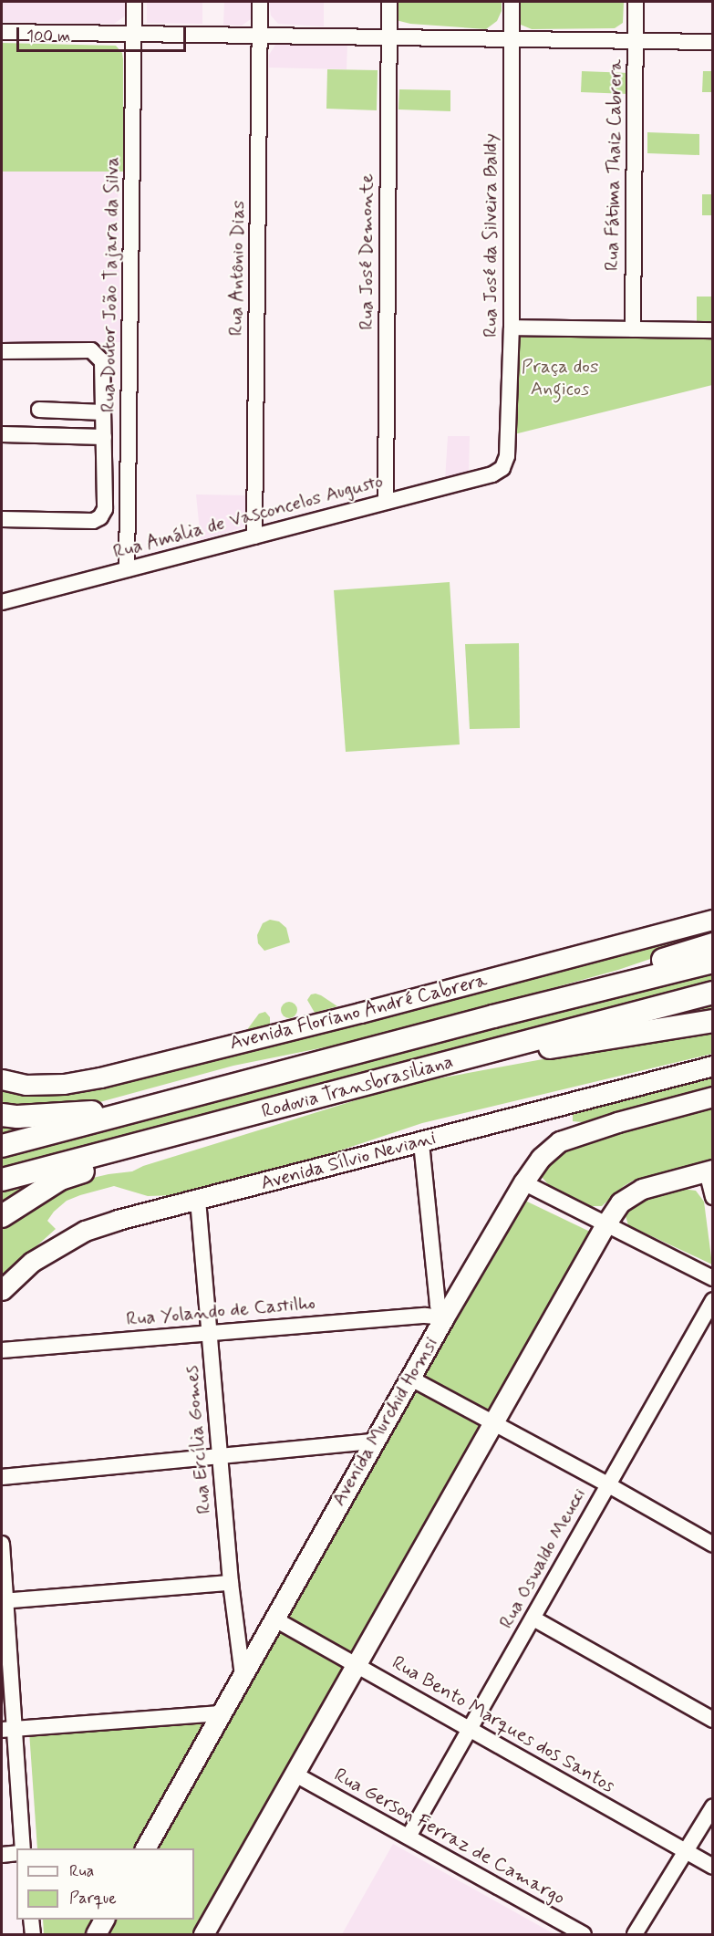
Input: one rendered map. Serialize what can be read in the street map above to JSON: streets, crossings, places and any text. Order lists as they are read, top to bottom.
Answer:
{
  "streets": {
    "highway": ["Rodovia Transbrasiliana"],
    "main road": ["Avenida Floriano André Cabrera", "Avenida Sílvio Neviani", "Avenida Murchid Homsi"],
    "street": [
      "Rua Fátima Thaiz Cabrera",
      "Rua José da Silveira Baldy",
      "Rua José Demonte",
      "Rua Antônio Dias",
      "Rua Doutor João Tajara da Silva",
      "Rua Amália de Vasconcelos Augusto",
      "Rua Yolando de Castilho",
      "Rua Ercília Gomes",
      "Rua Oswaldo Meucci",
      "Rua Bento Marques dos Santos",
      "Rua Gerson Ferraz de Camargo"
    ]
  },
  "crossings": [
    ["Rua José da Silveira Baldy", "Rua Amália de Vasconcelos Augusto"],
    ["Rua José Demonte", "Rua Amália de Vasconcelos Augusto"],
    ["Rua Antônio Dias", "Rua Amália de Vasconcelos Augusto"],
    ["Rua Doutor João Tajara da Silva", "Rua Amália de Vasconcelos Augusto"],
    ["Avenida Sílvio Neviani", "Rua Ercília Gomes"],
    ["Rua Yolando de Castilho", "Avenida Murchid Homsi"],
    ["Rua Yolando de Castilho", "Rua Ercília Gomes"],
    ["Avenida Murchid Homsi", "Rua Ercília Gomes"],
    ["Avenida Murchid Homsi", "Rua Bento Marques dos Santos"],
    ["Rua Oswaldo Meucci", "Rua Bento Marques dos Santos"],
    ["Rua Oswaldo Meucci", "Rua Gerson Ferraz de Camargo"]
  ],
  "parks": ["Praça dos Angicos"],
  "legend": ["Rua", "Parque"],
  "scale_bar": "100 m"
}
